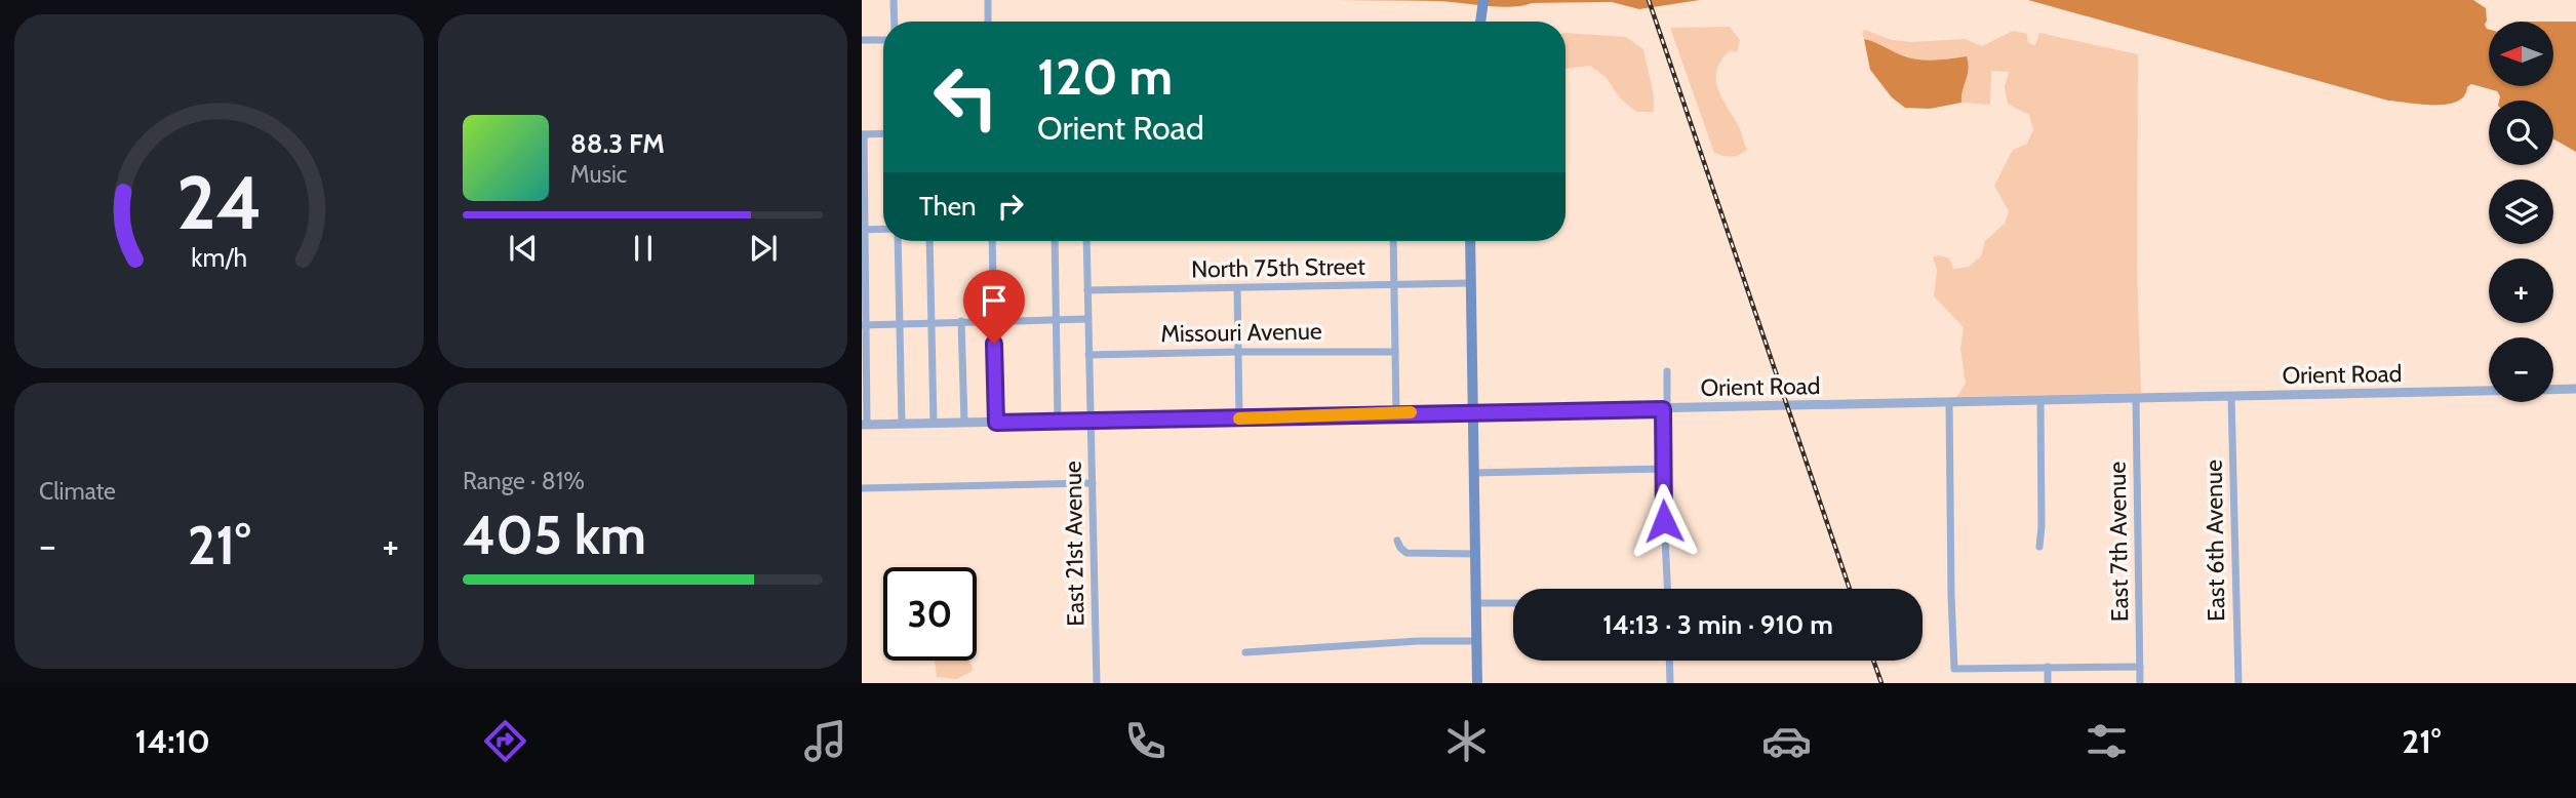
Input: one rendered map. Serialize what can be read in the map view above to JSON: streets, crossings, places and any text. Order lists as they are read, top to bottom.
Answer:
{
  "streets": {
    "street": [
      "North 75th Street",
      "Missouri Avenue",
      "Orient Road",
      "East 6th Avenue",
      "East 7th Avenue",
      "East 21st Avenue"
    ]
  },
  "crossings": [
    ["North 75th Street", "East 21st Avenue"],
    ["Missouri Avenue", "East 21st Avenue"],
    ["Orient Road", "East 6th Avenue"],
    ["Orient Road", "East 7th Avenue"],
    ["Orient Road", "East 21st Avenue"]
  ],
  "north": "left",
  "page": {
    "map_buttons": ["+", "−"],
    "turn": ["120 m", "Orient Road"],
    "song": ["88.3 FM", "Music"],
    "then": "Then",
    "tile": [
      "Climate",
      ["Range · 81%", "405 km"]
    ],
    "heat": ["−", "21°", "+"],
    "limit": "30",
    "trip": "14:13 · 3 min · 910 m",
    "tabs": ["14:10", "21°"],
    "gauge": ["24", "km/h"]
  }
}
